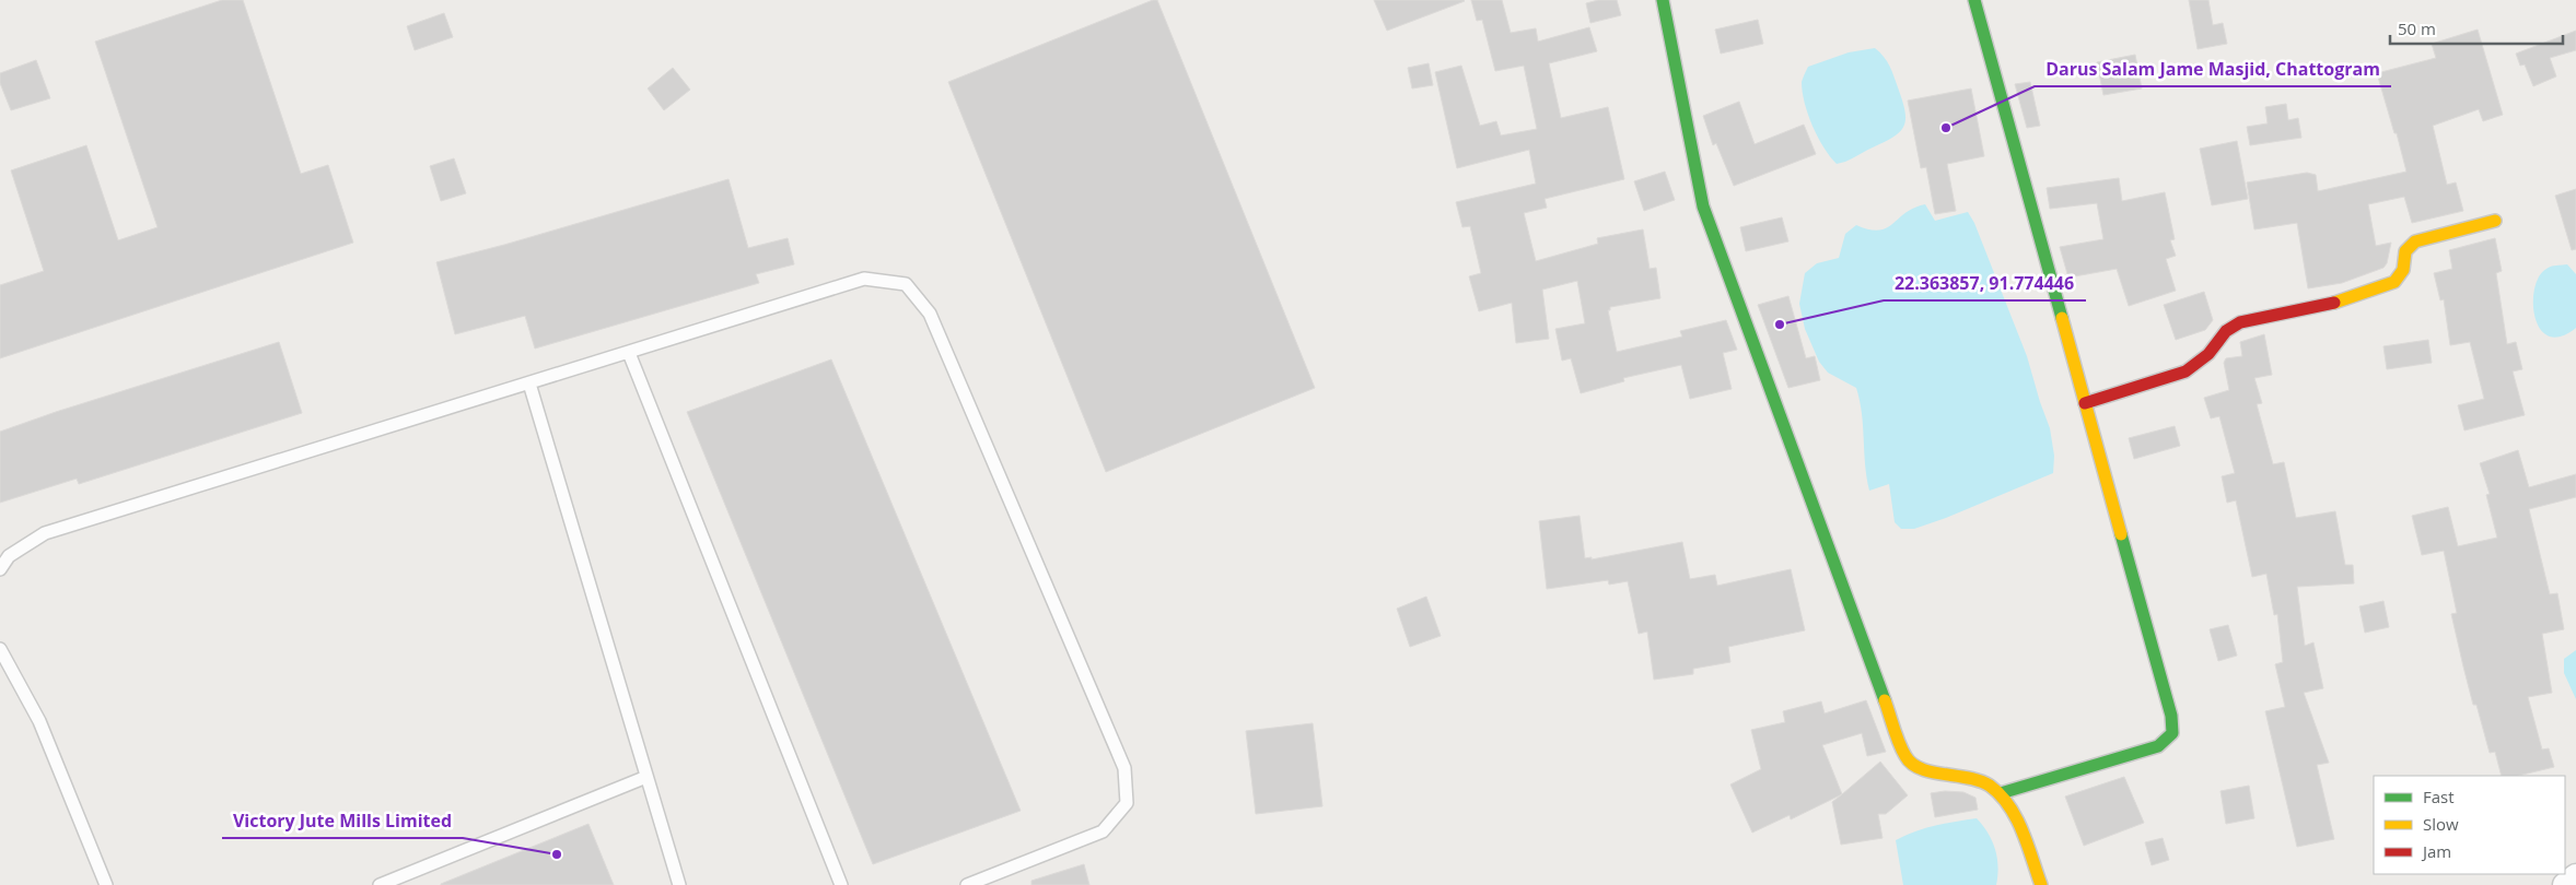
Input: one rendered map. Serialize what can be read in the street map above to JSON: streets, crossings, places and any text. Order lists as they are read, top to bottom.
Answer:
{
  "places": ["Darus Salam Jame Masjid, Chattogram", "22.363857, 91.774446", "Victory Jute Mills Limited"],
  "legend": ["Fast", "Slow", "Jam"],
  "scale_bar": "50 m"
}
